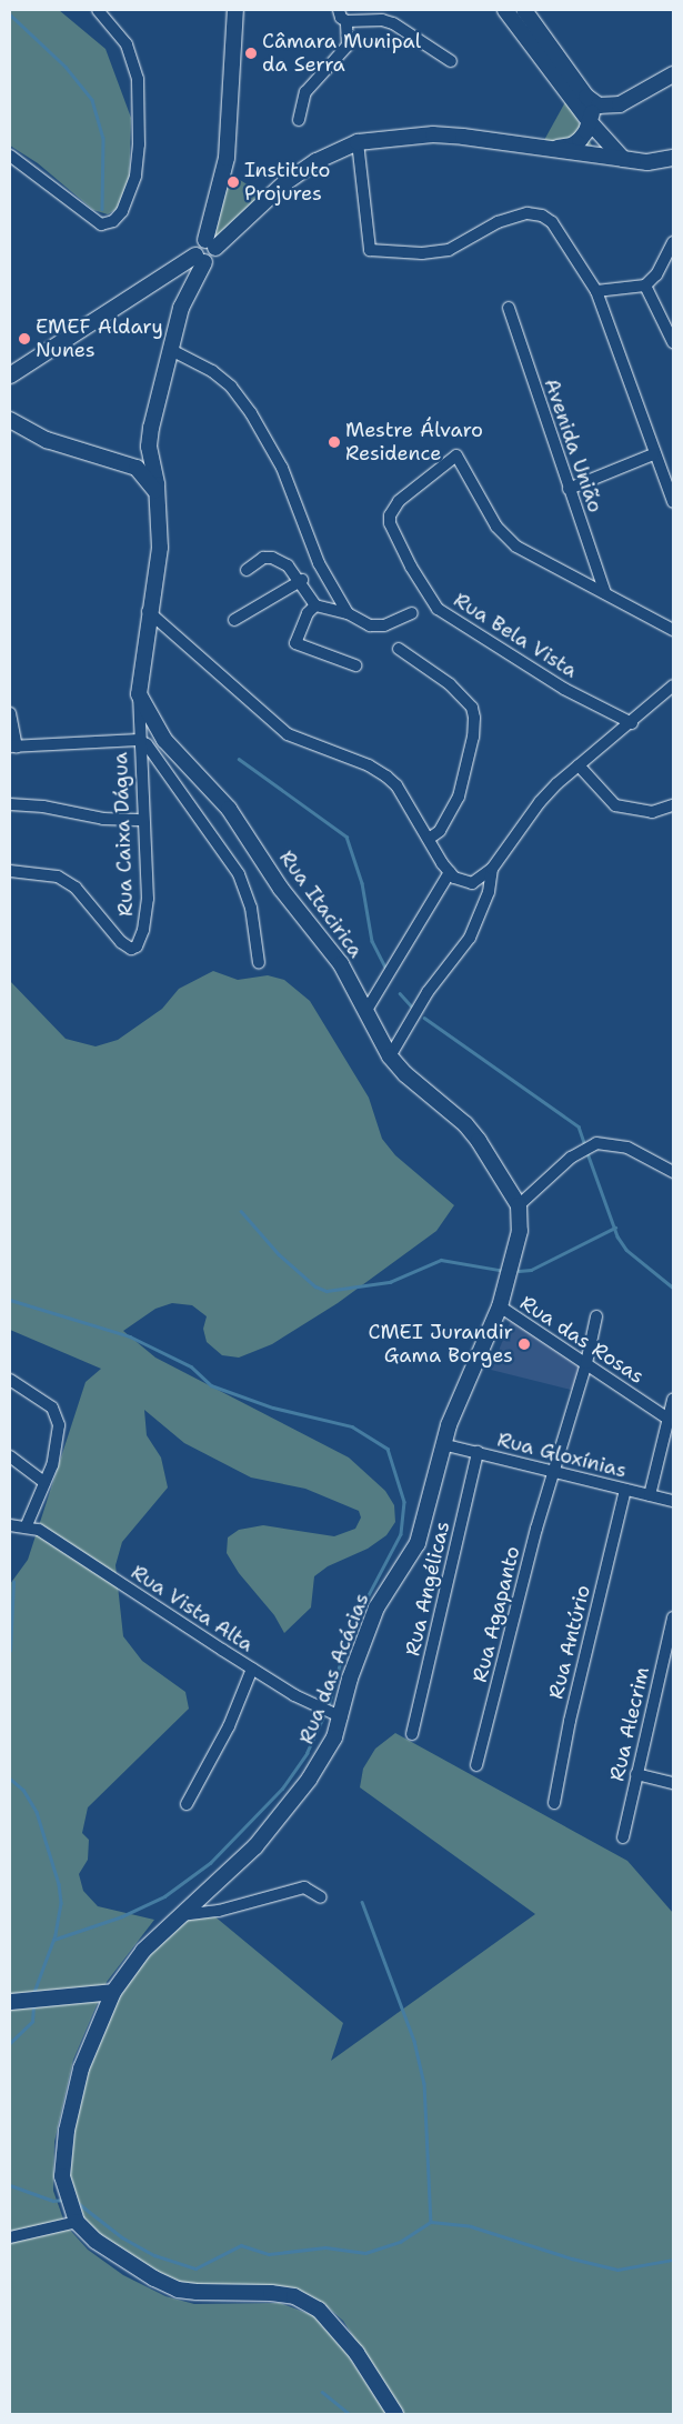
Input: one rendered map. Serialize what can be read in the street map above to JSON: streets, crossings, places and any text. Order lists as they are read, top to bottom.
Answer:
{
  "streets": {
    "street": [
      "Avenida União",
      "Rua Bela Vista",
      "Rua Caixa Dágua",
      "Rua Itacirica",
      "Rua das Rosas",
      "Rua Gloxínias",
      "Rua Angélicas",
      "Rua Vista Alta",
      "Rua Agapanto",
      "Rua Antúrio",
      "Rua das Acácias",
      "Rua Alecrim"
    ]
  },
  "crossings": [
    ["Avenida União", "Rua Bela Vista"],
    ["Rua Caixa Dágua", "Rua Itacirica"],
    ["Rua Itacirica", "Rua das Acácias"],
    ["Rua das Rosas", "Rua Agapanto"],
    ["Rua das Rosas", "Rua das Acácias"],
    ["Rua Gloxínias", "Rua Angélicas"],
    ["Rua Gloxínias", "Rua Agapanto"],
    ["Rua Gloxínias", "Rua Antúrio"],
    ["Rua Gloxínias", "Rua das Acácias"],
    ["Rua Vista Alta", "Rua das Acácias"]
  ],
  "places": [
    "Câmara Munipal da Serra",
    "Instituto Projures",
    "EMEF Aldary Nunes",
    "Mestre Álvaro Residence",
    "CMEI Jurandir Gama Borges"
  ]
}
